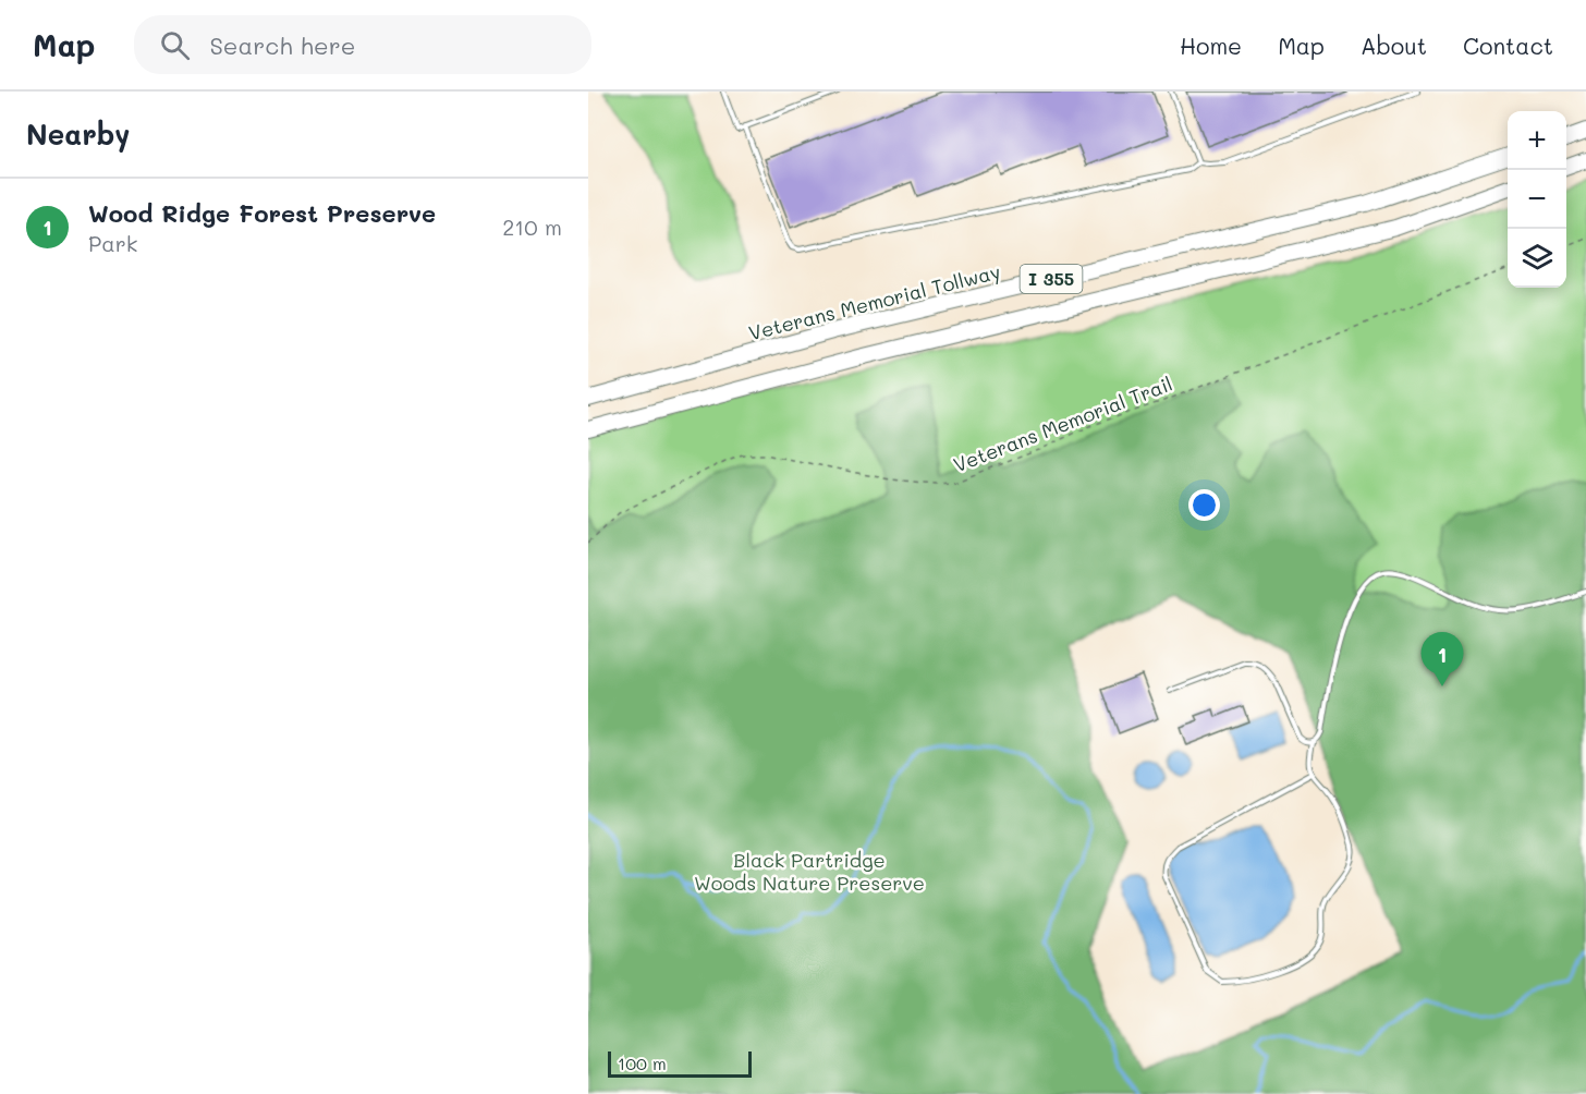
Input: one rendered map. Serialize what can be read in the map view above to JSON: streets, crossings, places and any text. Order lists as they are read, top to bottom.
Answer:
{
  "streets": {
    "highway": ["I 355", "Veterans Memorial Tollway"],
    "path": ["Veterans Memorial Trail"]
  },
  "parks": ["Black Partridge Woods Nature Preserve"],
  "scale_bar": "100 m",
  "page": {
    "header": "Map",
    "search": "Search here",
    "nav": [
      "Home",
      "Map",
      "About",
      "Contact"
    ],
    "heading": "Nearby",
    "map_buttons": ["+", "−"],
    "list": [
      {
        "mark": "1",
        "name": "Wood Ridge Forest Preserve",
        "note": "Park",
        "value": "210 m"
      }
    ],
    "pins": "1",
    "scale": "100 m"
  }
}
